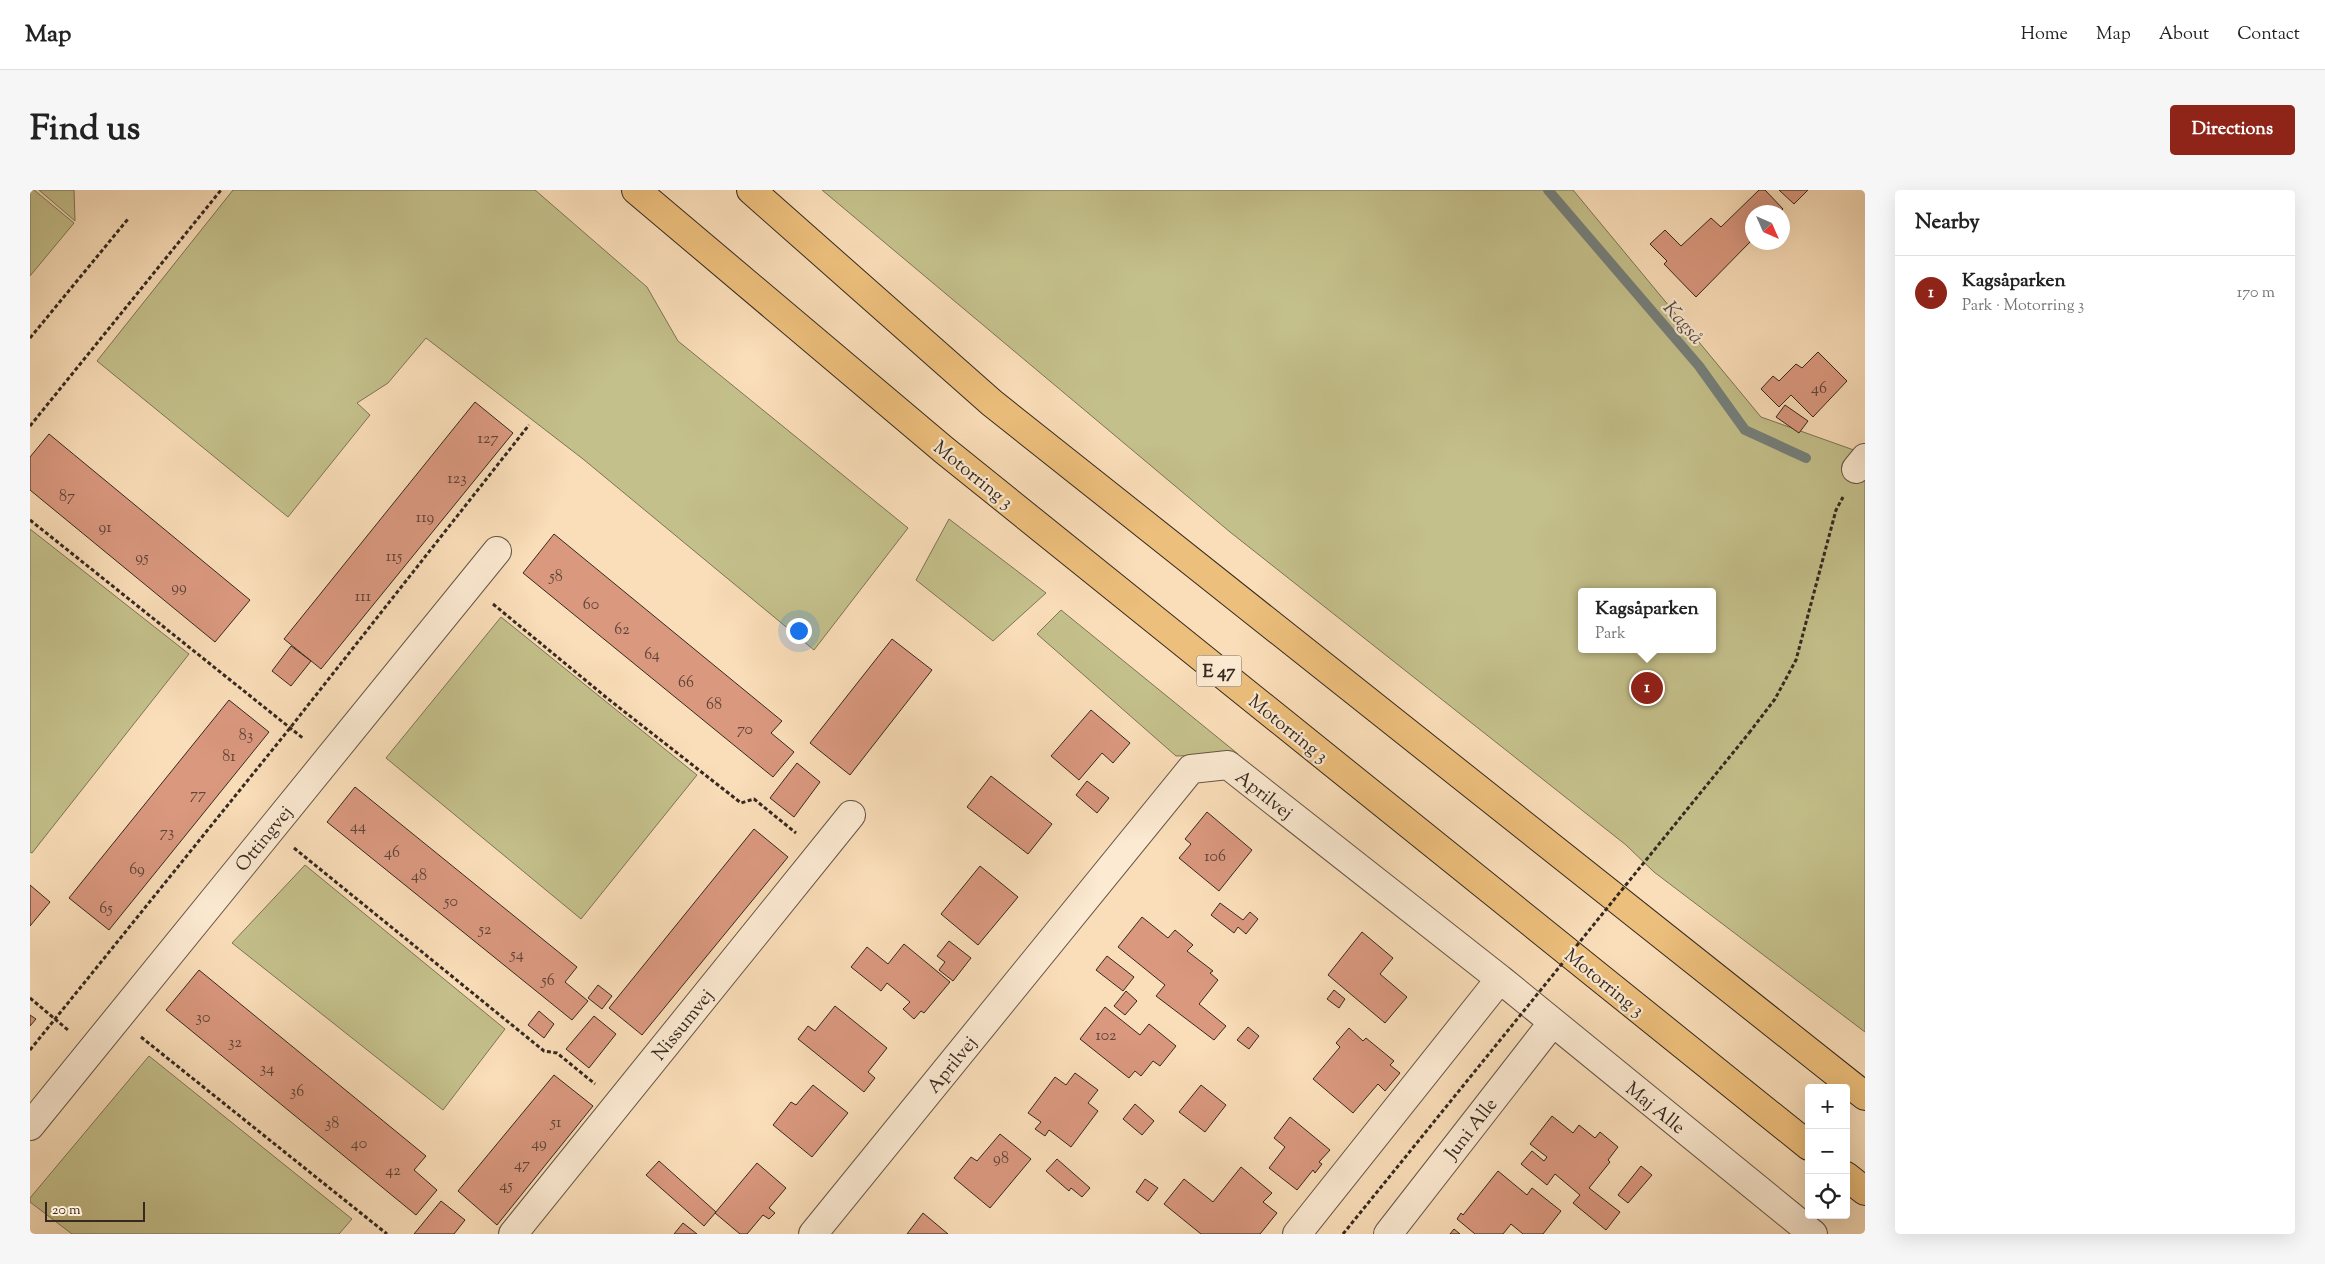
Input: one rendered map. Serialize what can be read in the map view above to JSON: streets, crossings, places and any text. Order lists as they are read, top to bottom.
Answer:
{
  "streets": {
    "highway": ["Motorring 3", "E 47"],
    "street": [
      "Aprilvej",
      "Ottingvej",
      "Nissumvej",
      "Maj Alle",
      "Juni Alle"
    ]
  },
  "crossings": [
    ["Aprilvej", "Maj Alle"],
    ["Maj Alle", "Juni Alle"]
  ],
  "water": ["Kagså"],
  "house_numbers": [
    "46",
    "127",
    "123",
    "87",
    "119",
    "91",
    "115",
    "95",
    "58",
    "99",
    "111",
    "60",
    "62",
    "64",
    "66",
    "68",
    "70",
    "83",
    "81",
    "77",
    "44",
    "73",
    "46",
    "106",
    "69",
    "48",
    "50",
    "65",
    "52",
    "54",
    "56",
    "30",
    "102",
    "32",
    "34",
    "36",
    "51",
    "38",
    "40",
    "49",
    "98",
    "47",
    "42",
    "45"
  ],
  "scale_bar": "20 m",
  "north": "bottom right",
  "page": {
    "header": "Map",
    "nav": [
      "Home",
      "Map",
      "About",
      "Contact"
    ],
    "title": "Find us",
    "buttons": "Directions",
    "heading": "Nearby",
    "list": [
      {
        "mark": "1",
        "name": "Kagsåparken",
        "note": "Park · Motorring 3",
        "value": "170 m"
      }
    ],
    "popup": ["Kagsåparken", "Park"],
    "pins": "1",
    "map_buttons": ["+", "−"],
    "scale": "20 m"
  }
}
